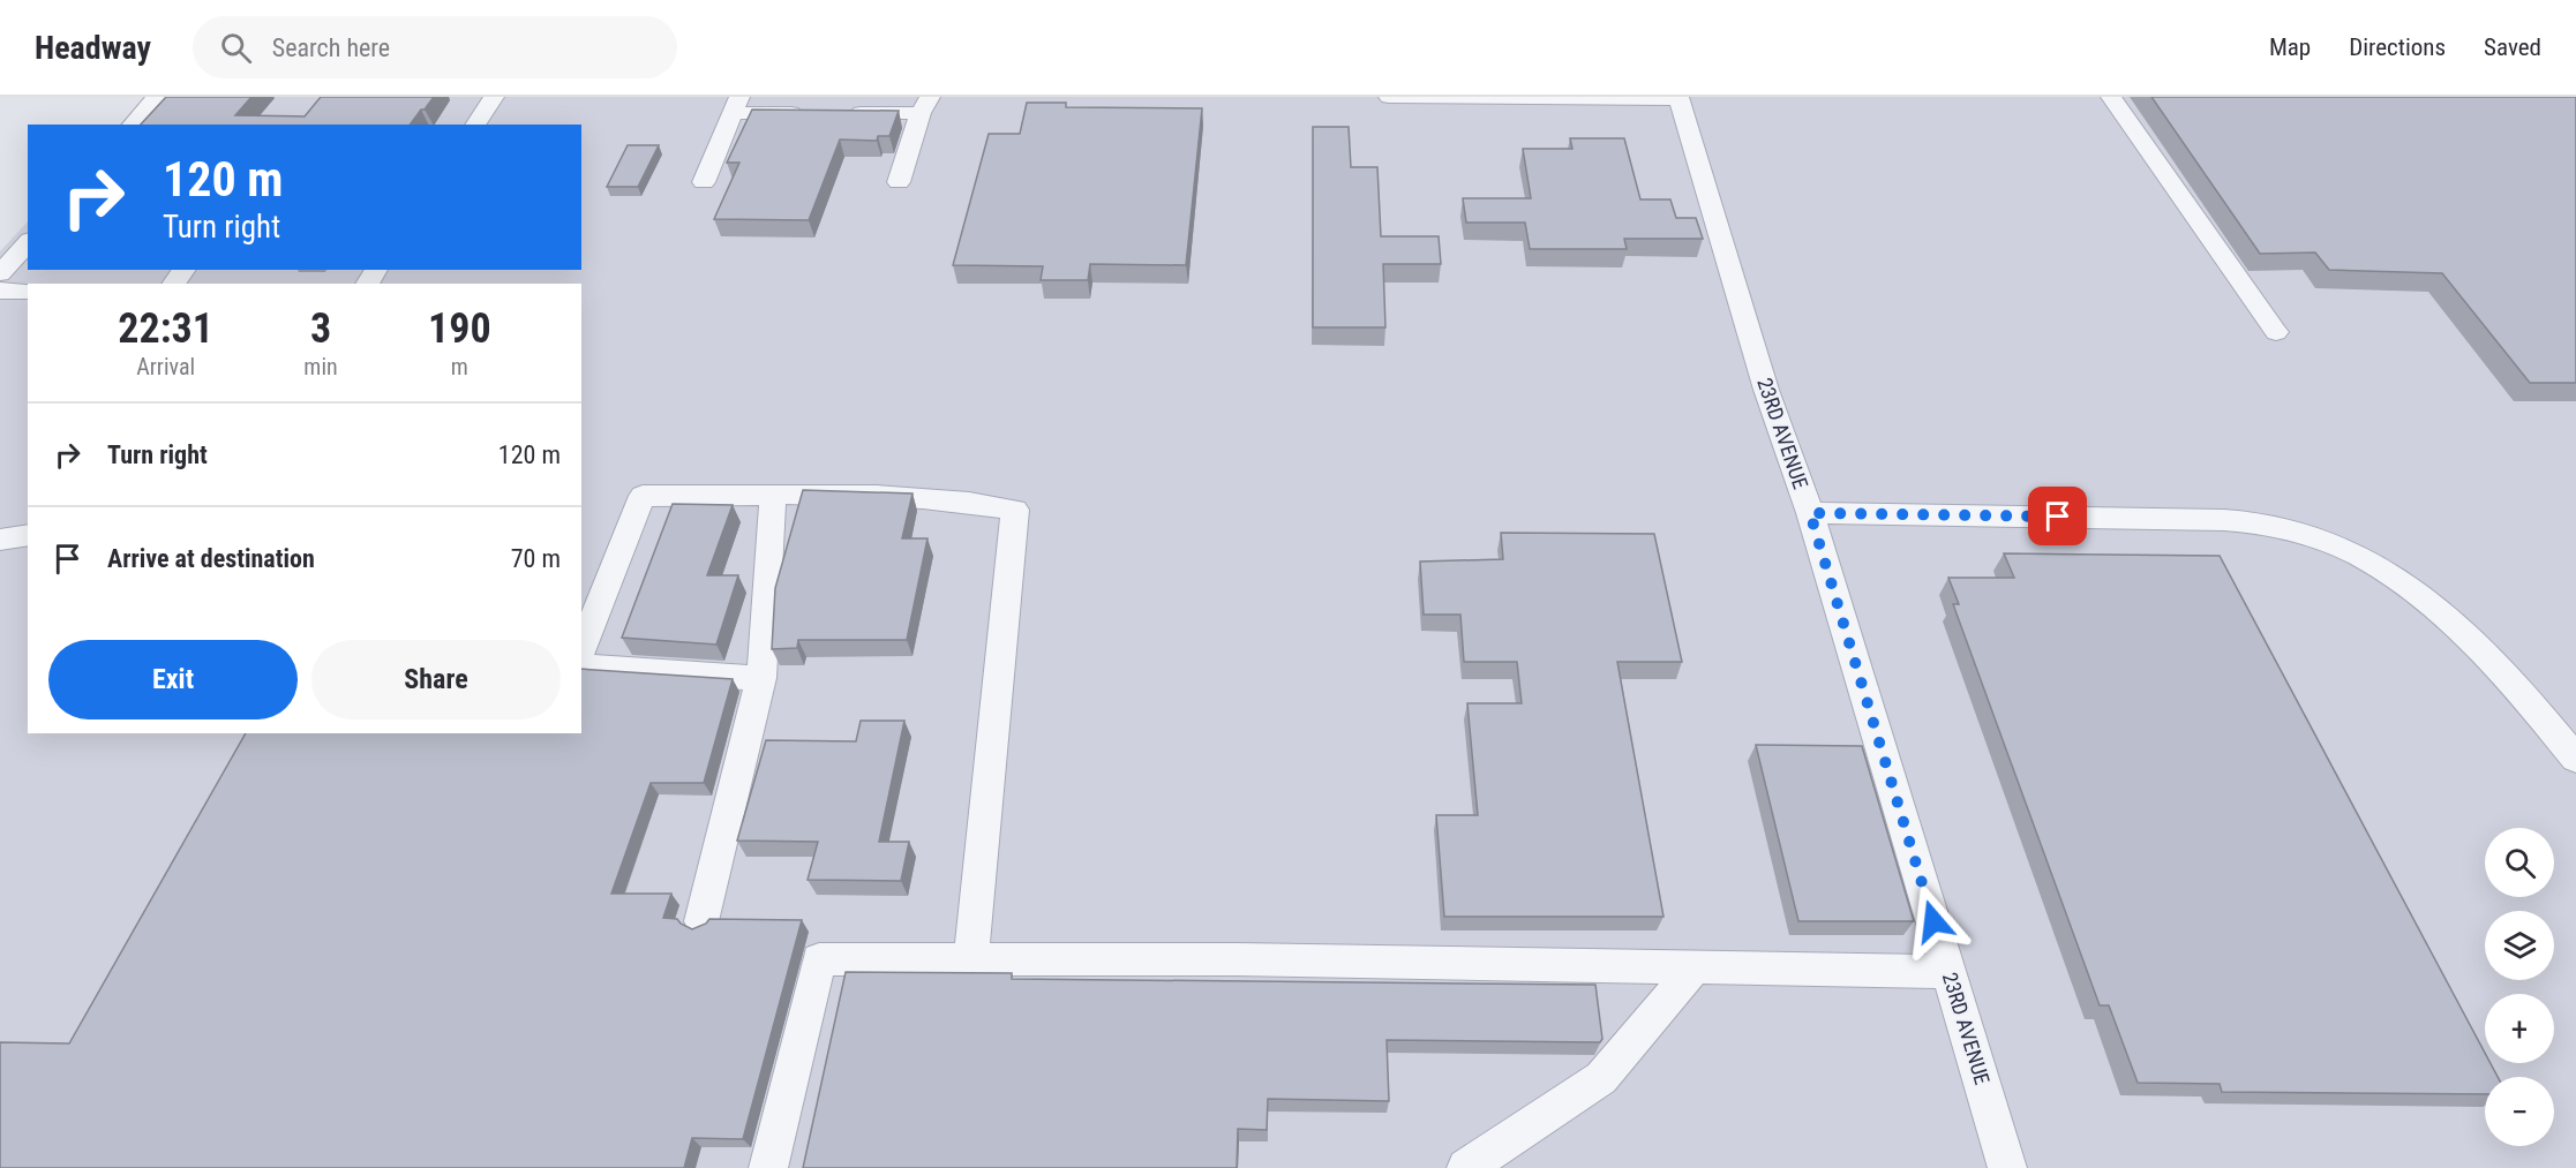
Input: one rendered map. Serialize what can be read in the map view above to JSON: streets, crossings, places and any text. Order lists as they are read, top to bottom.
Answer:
{
  "streets": {
    "street": ["23RD AVENUE"]
  },
  "page": {
    "header": "Headway",
    "search": "Search here",
    "nav": ["Map", "Directions", "Saved"],
    "turn": ["120 m", "Turn right"],
    "eta": [
      "22:31",
      "Arrival",
      "3",
      "min",
      "190",
      "m"
    ],
    "list": [
      {
        "name": "Turn right",
        "value": "120 m"
      },
      {
        "name": "Arrive at destination",
        "value": "70 m"
      }
    ],
    "buttons": ["Exit", "Share"],
    "map_buttons": ["+", "−"]
  }
}
